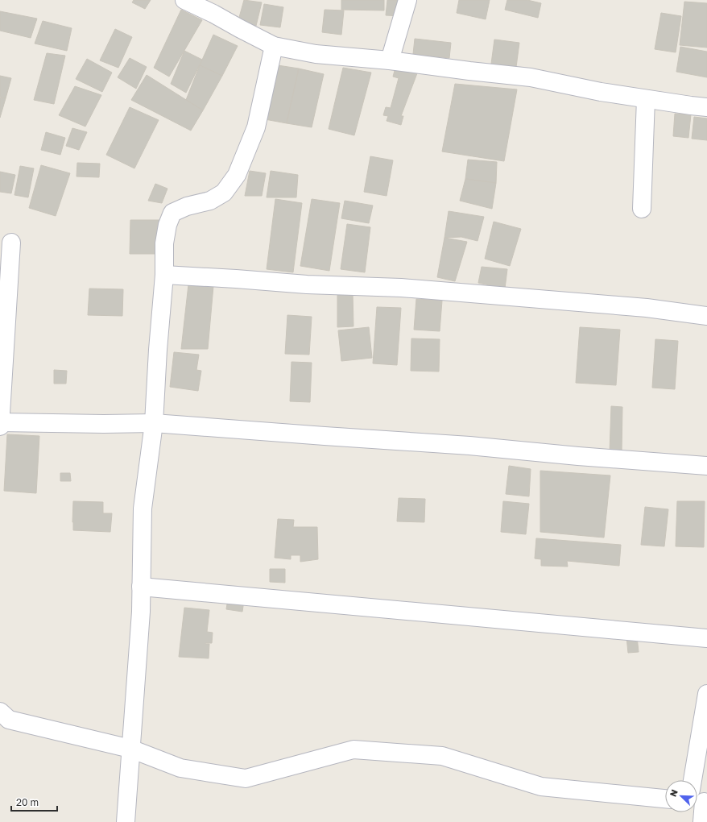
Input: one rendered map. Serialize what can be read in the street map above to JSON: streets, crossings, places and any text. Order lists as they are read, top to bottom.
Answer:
{
  "scale_bar": "20 m",
  "north": "top left"
}
